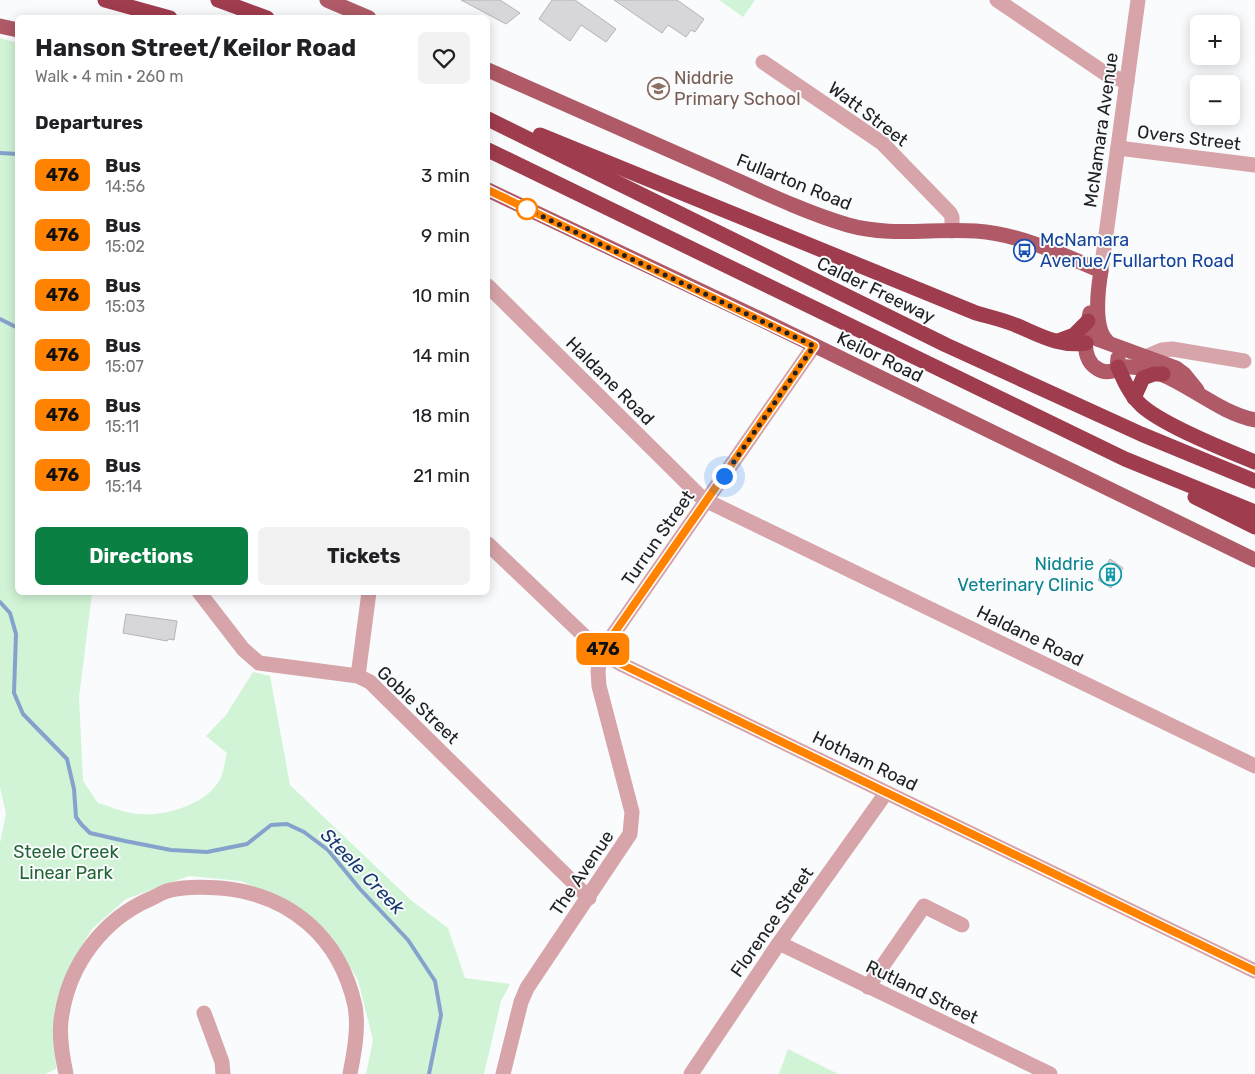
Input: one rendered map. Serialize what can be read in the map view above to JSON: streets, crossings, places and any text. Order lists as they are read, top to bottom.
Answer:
{
  "streets": {
    "highway": ["Calder Freeway"],
    "main road": ["McNamara Avenue", "Fullarton Road", "Keilor Road"],
    "street": [
      "Watt Street",
      "Overs Street",
      "Haldane Road",
      "Turrun Street",
      "Goble Street",
      "Hotham Road",
      "The Avenue",
      "Florence Street",
      "Rutland Street"
    ]
  },
  "crossings": [
    ["Watt Street", "Fullarton Road"],
    ["McNamara Avenue", "Overs Street"],
    ["McNamara Avenue", "Fullarton Road"],
    ["Keilor Road", "Turrun Street"],
    ["Haldane Road", "Turrun Street"],
    ["Turrun Street", "Hotham Road"],
    ["Turrun Street", "The Avenue"],
    ["Goble Street", "The Avenue"],
    ["Hotham Road", "The Avenue"],
    ["Hotham Road", "Florence Street"],
    ["Florence Street", "Rutland Street"]
  ],
  "water": ["Steele Creek"],
  "parks": ["Steele Creek Linear Park"],
  "places": {
    "school or university": ["Niddrie Primary School"],
    "bus stop": ["McNamara Avenue/Fullarton Road"],
    "building": ["Niddrie Veterinary Clinic"]
  },
  "lines": ["bus line 476"],
  "page": {
    "on_map": "476",
    "map_buttons": ["+", "−"],
    "heading": [
      ["Hanson Street/Keilor Road", "Walk · 4 min · 260 m"],
      "Departures"
    ],
    "list": [
      {
        "mark": "476",
        "name": "Bus",
        "note": "14:56",
        "value": "3 min"
      },
      {
        "mark": "476",
        "name": "Bus",
        "note": "15:02",
        "value": "9 min"
      },
      {
        "mark": "476",
        "name": "Bus",
        "note": "15:03",
        "value": "10 min"
      },
      {
        "mark": "476",
        "name": "Bus",
        "note": "15:07",
        "value": "14 min"
      },
      {
        "mark": "476",
        "name": "Bus",
        "note": "15:11",
        "value": "18 min"
      },
      {
        "mark": "476",
        "name": "Bus",
        "note": "15:14",
        "value": "21 min"
      }
    ],
    "buttons": ["Directions", "Tickets"]
  }
}
